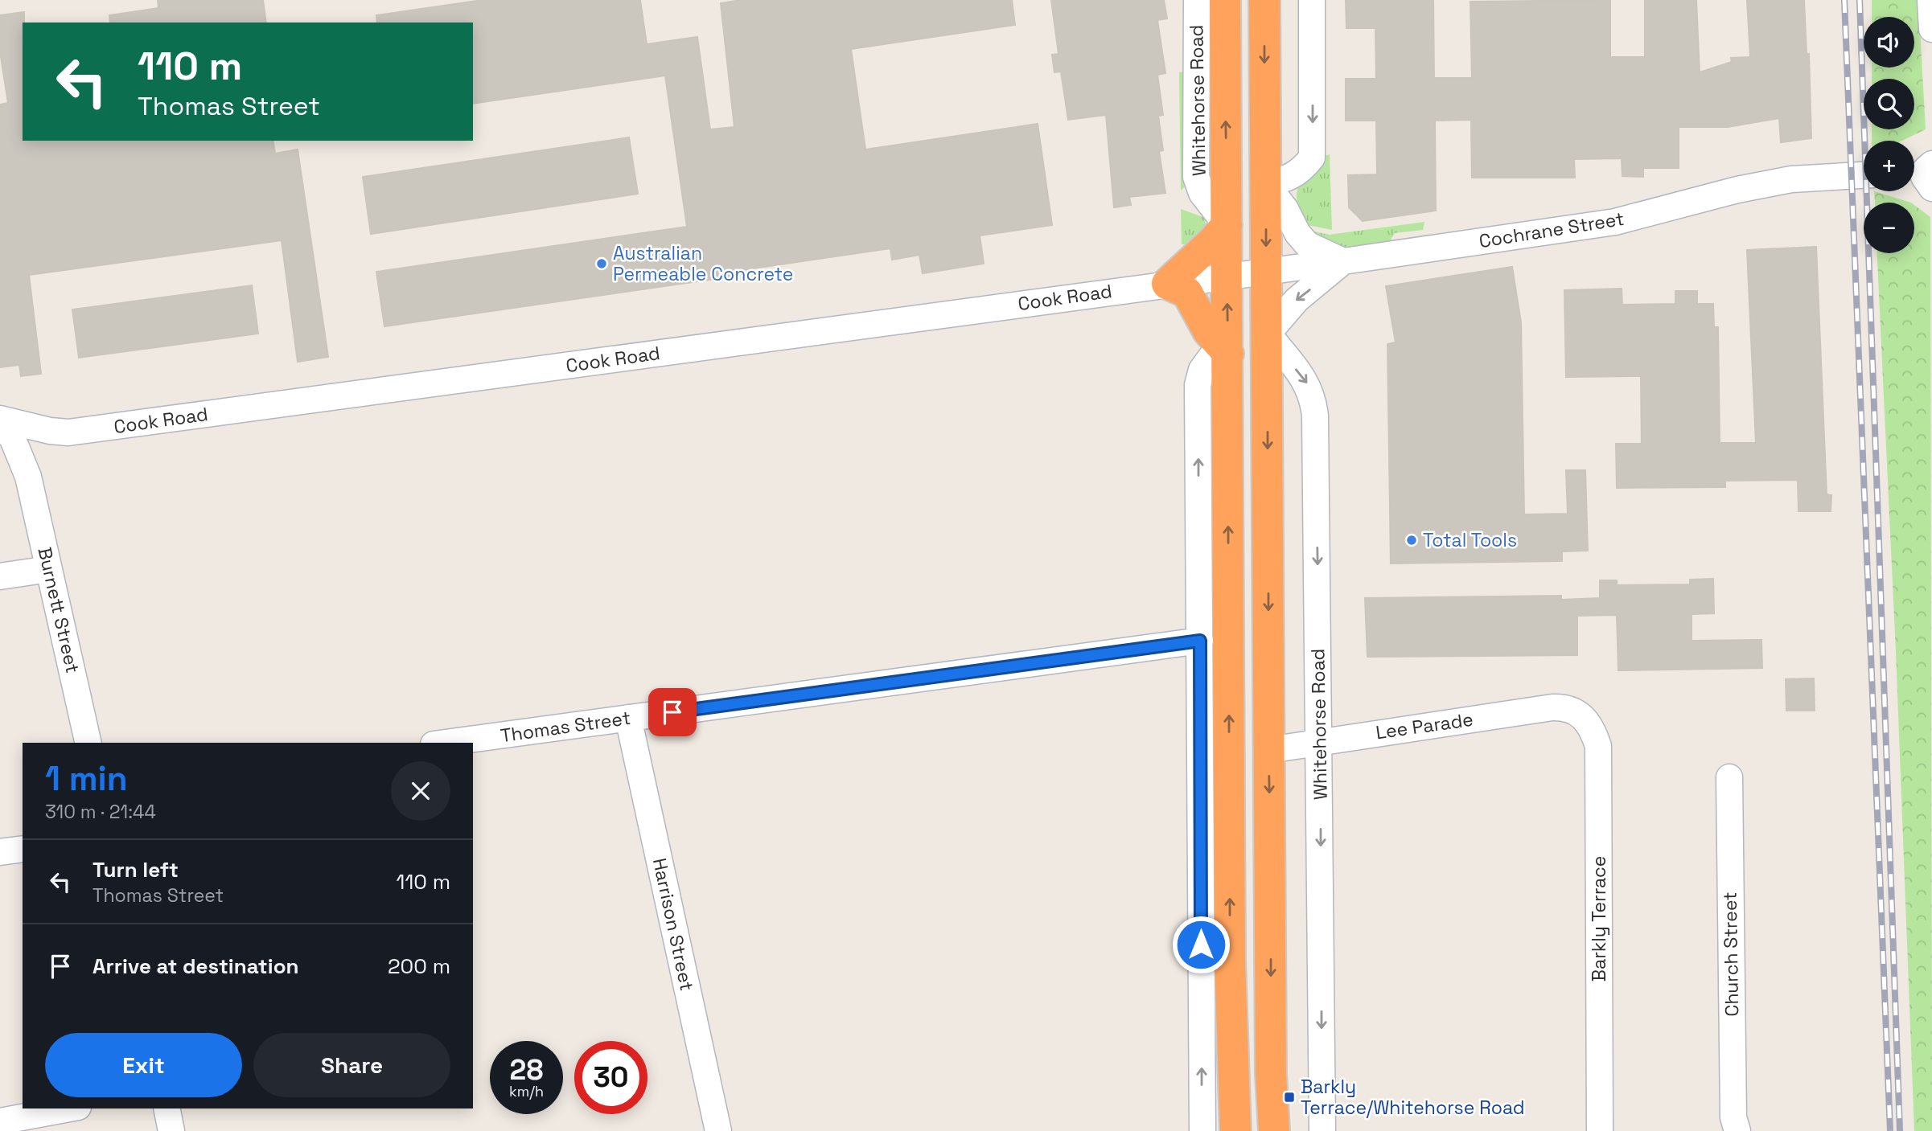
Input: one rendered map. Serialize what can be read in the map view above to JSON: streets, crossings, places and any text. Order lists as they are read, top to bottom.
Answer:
{
  "streets": {
    "highway": ["Whitehorse Road"],
    "street": [
      "Cochrane Street",
      "Cook Road",
      "Burnett Street",
      "Lee Parade",
      "Thomas Street",
      "Barkly Terrace",
      "Harrison Street",
      "Church Street"
    ]
  },
  "crossings": [
    ["Whitehorse Road", "Cochrane Street"],
    ["Whitehorse Road", "Cook Road"],
    ["Whitehorse Road", "Lee Parade"],
    ["Cochrane Street", "Cook Road"],
    ["Cook Road", "Burnett Street"],
    ["Lee Parade", "Barkly Terrace"],
    ["Thomas Street", "Harrison Street"]
  ],
  "places": {
    "other": ["Australian Permeable Concrete", "Total Tools"],
    "transit": ["Barkly Terrace/Whitehorse Road"]
  },
  "page": {
    "map_buttons": ["+", "−"],
    "turn": ["110 m", "Thomas Street"],
    "heading": ["1 min", "310 m · 21:44"],
    "list": [
      {
        "name": "Turn left",
        "note": "Thomas Street",
        "value": "110 m"
      },
      {
        "name": "Arrive at destination",
        "value": "200 m"
      }
    ],
    "buttons": ["Exit", "Share"],
    "speed": "28 km/h",
    "limit": "30"
  }
}
